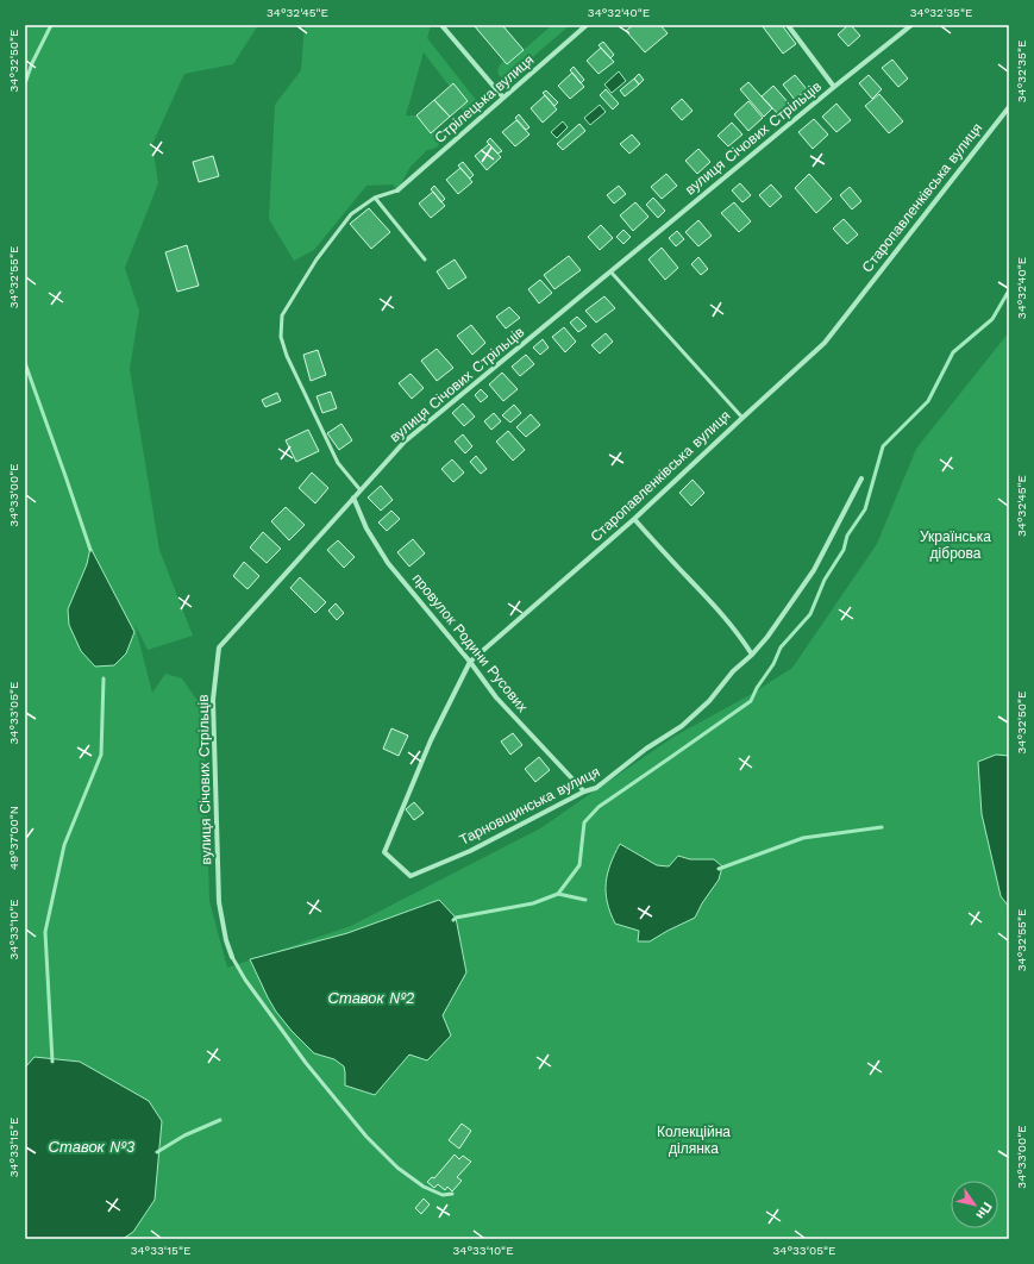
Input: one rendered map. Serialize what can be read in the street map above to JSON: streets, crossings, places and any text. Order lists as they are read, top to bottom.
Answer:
{
  "streets": {
    "street": [
      "Стрілецька вулиця",
      "вулиця Січових Стрільців",
      "Старопавленківська вулиця",
      "провулок Родини Русових",
      "Тарновщинська вулиця"
    ]
  },
  "crossings": [
    ["вулиця Січових Стрільців", "провулок Родини Русових"],
    ["Старопавленківська вулиця", "провулок Родини Русових"],
    ["Старопавленківська вулиця", "Тарновщинська вулиця"],
    ["провулок Родини Русових", "Тарновщинська вулиця"]
  ],
  "water": ["Ставок №2", "Ставок №3"],
  "parks": ["Українська діброва", "Колекційна ділянка"],
  "north": "bottom right",
  "coordinates": [
    "34°32'45\"E",
    "34°32'40\"E",
    "34°32'35\"E",
    "34°32'50\"E",
    "34°32'55\"E",
    "34°33'00\"E",
    "34°33'05\"E",
    "49°37'00\"N",
    "34°33'10\"E",
    "34°33'15\"E"
  ]
}
